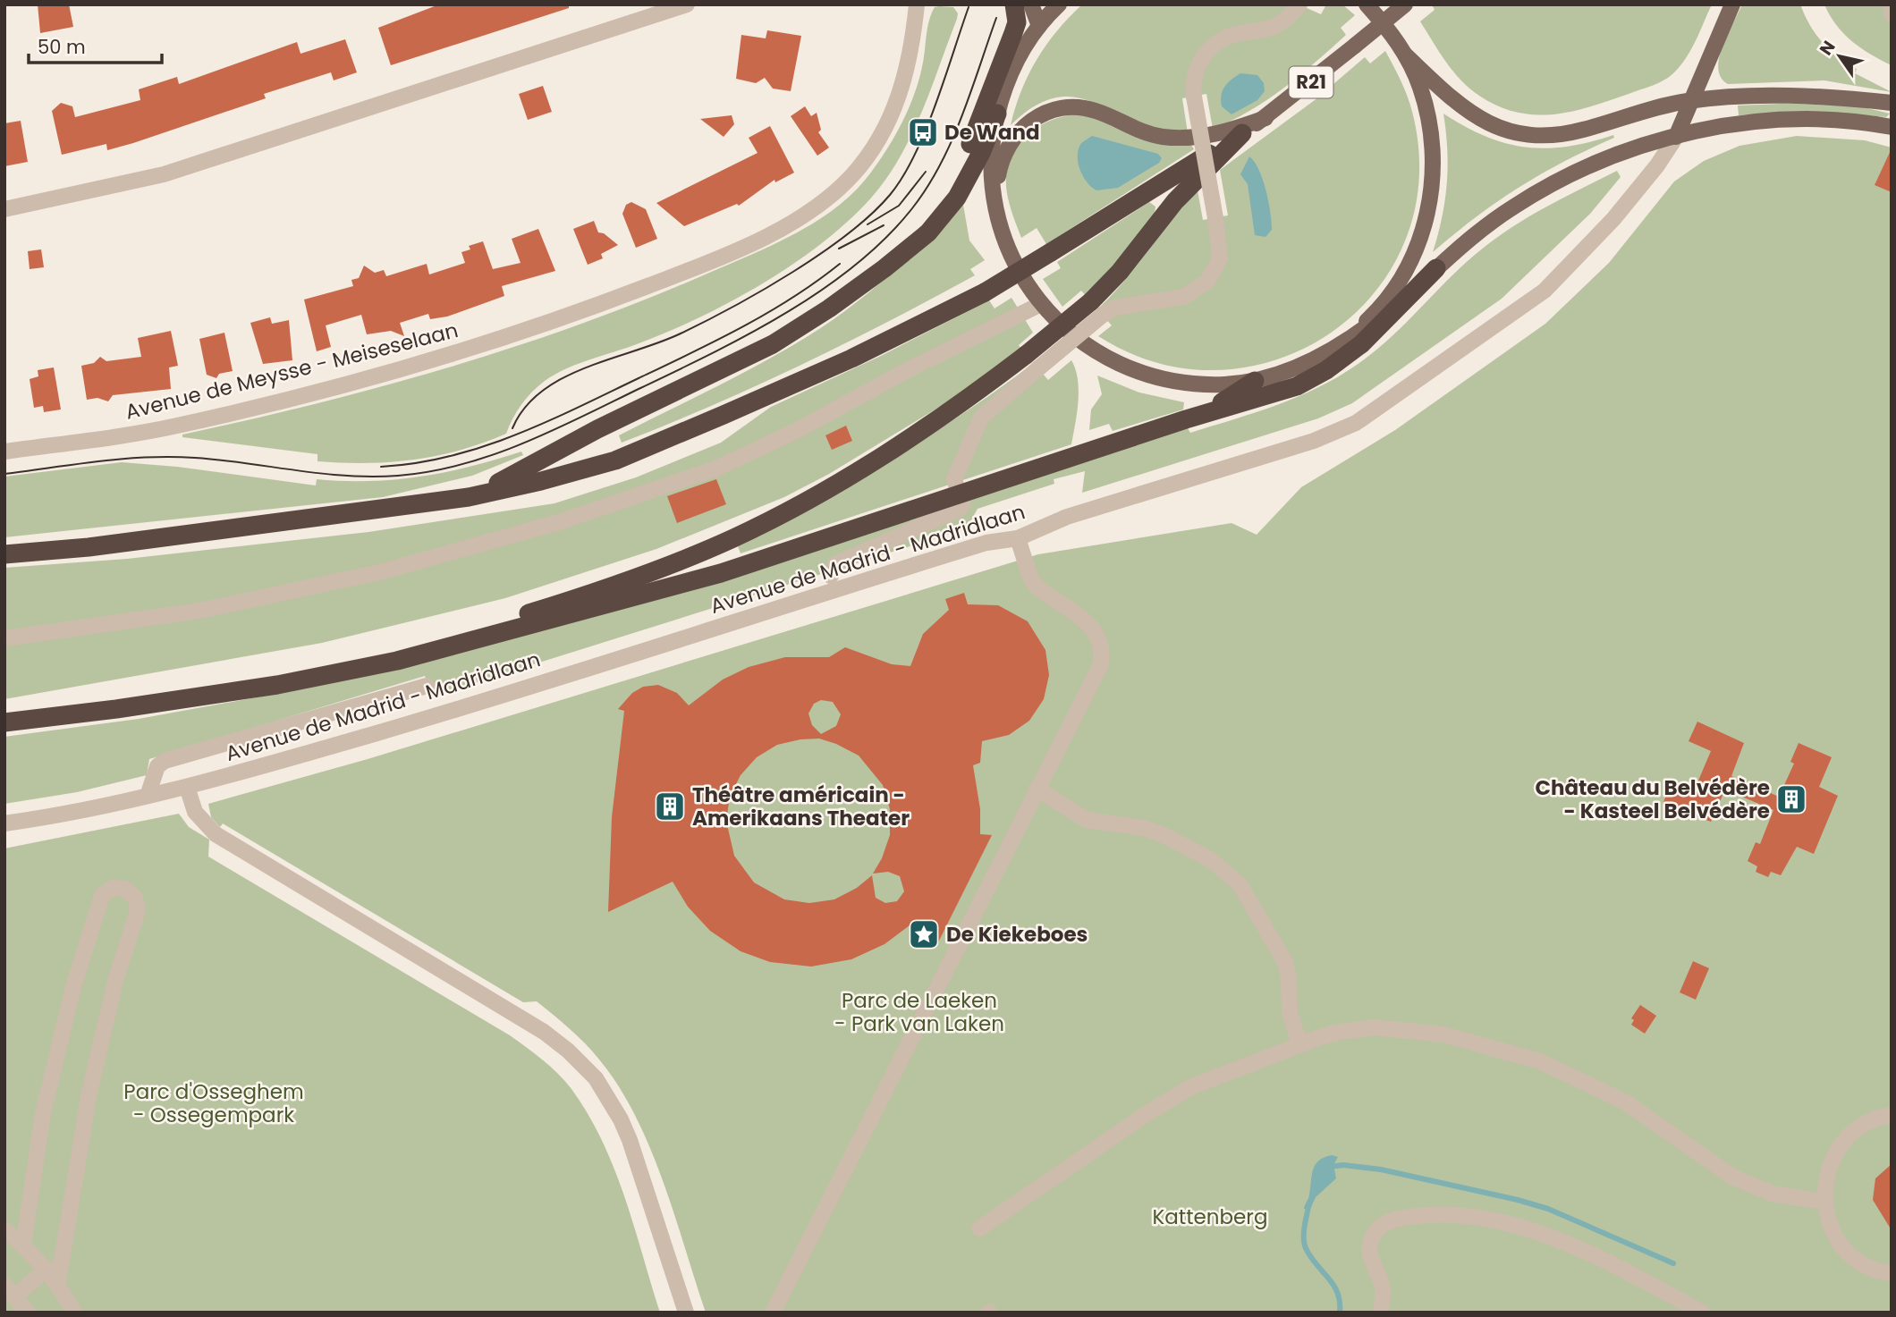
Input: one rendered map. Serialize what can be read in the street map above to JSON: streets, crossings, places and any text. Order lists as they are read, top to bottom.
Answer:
{
  "streets": {
    "main road": ["R21"],
    "street": ["Avenue de Meysse - Meiseselaan", "Avenue de Madrid - Madridlaan"]
  },
  "parks": ["Parc de Laeken - Park van Laken", "Parc d'Osseghem - Ossegempark", "Kattenberg"],
  "places": {
    "bus stop": ["De Wand"],
    "building": ["Château du Belvédère - Kasteel Belvédère", "Théâtre américain - Amerikaans Theater"],
    "place": ["De Kiekeboes"]
  },
  "scale_bar": "50 m",
  "north": "top left"
}
